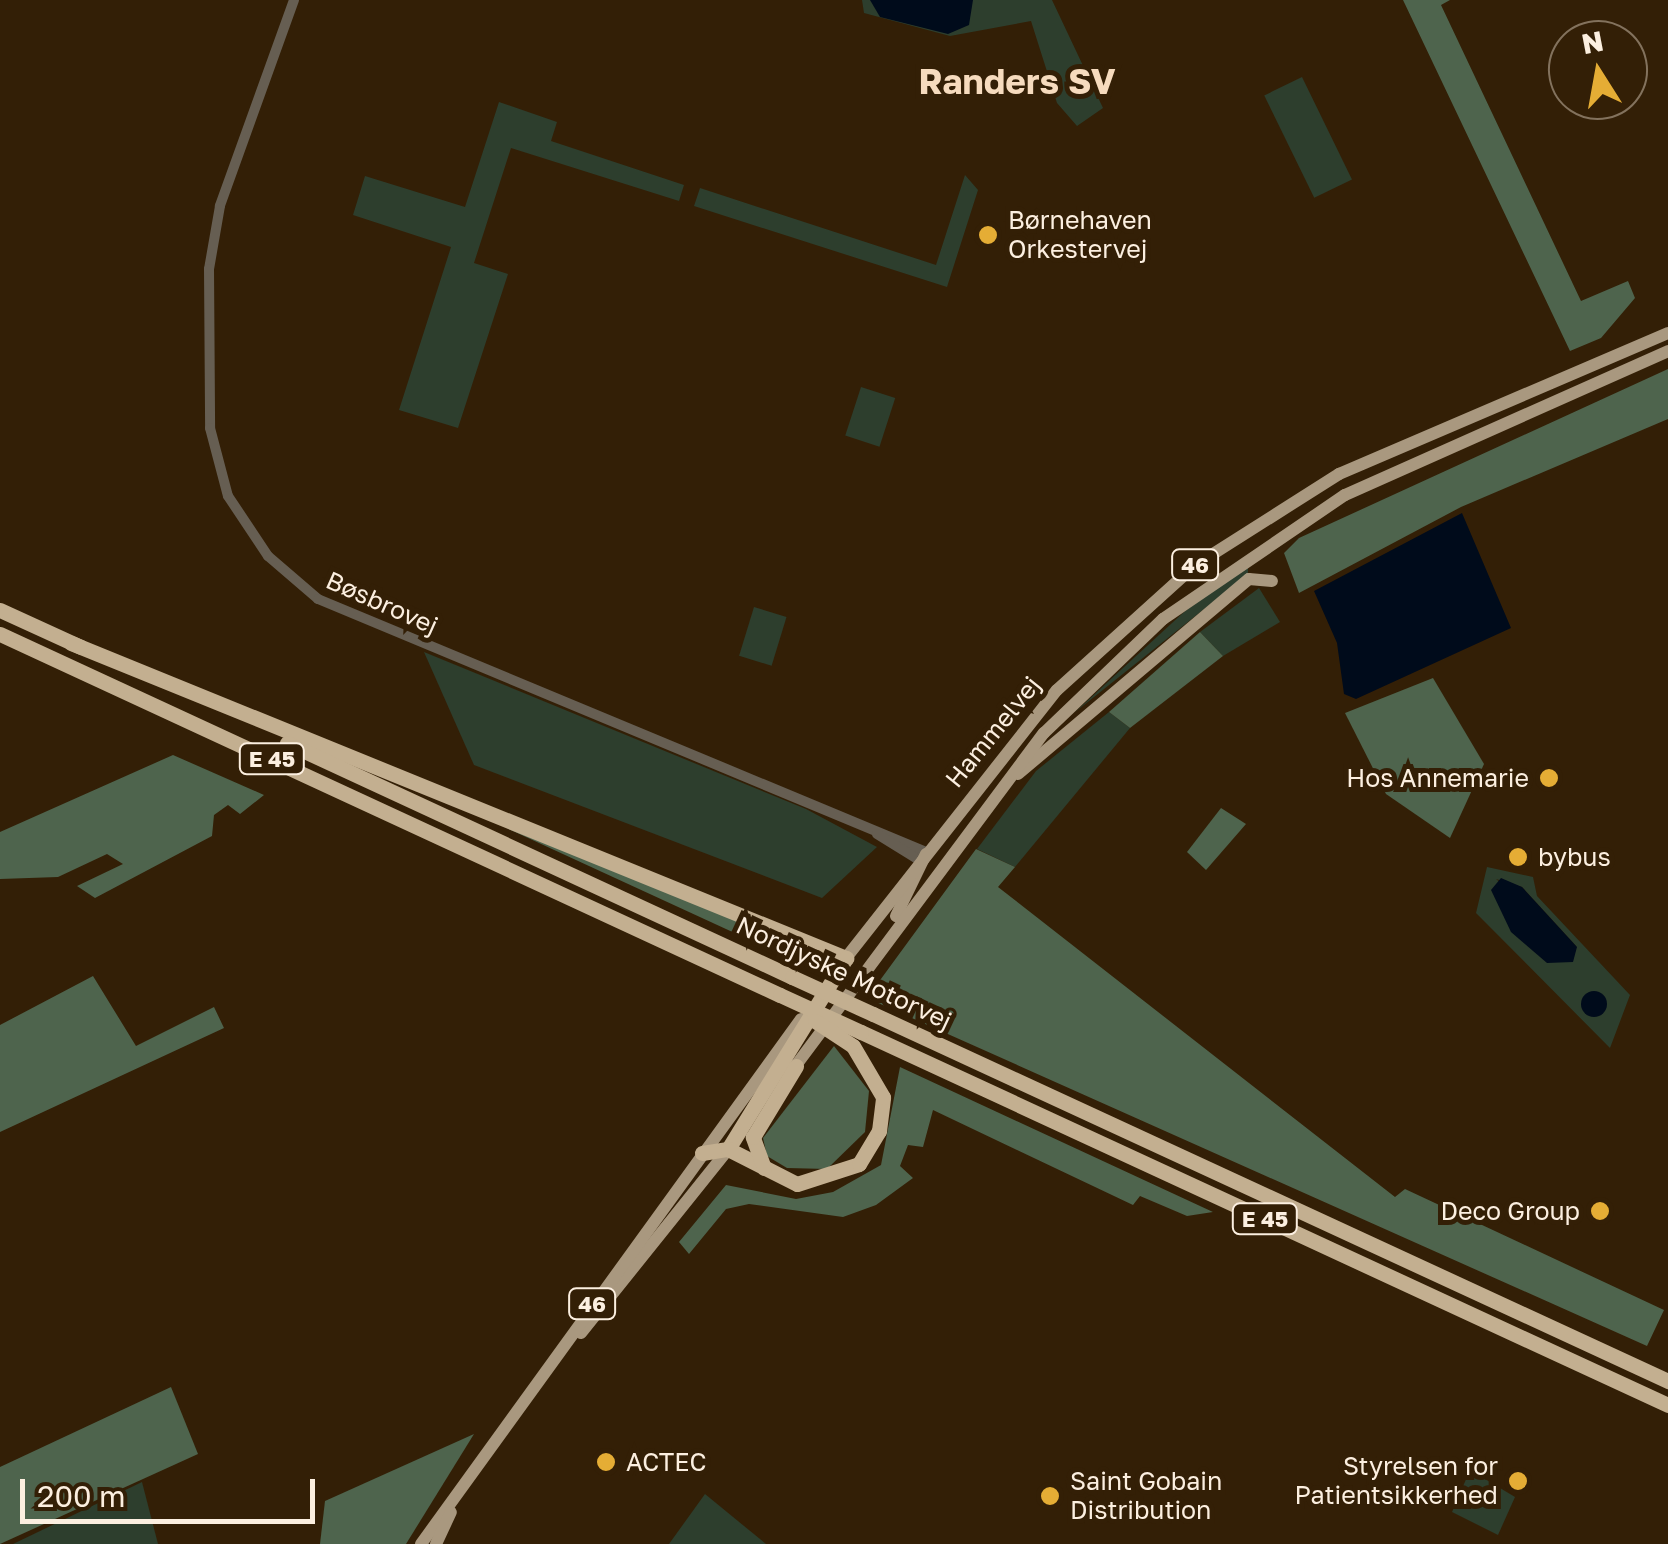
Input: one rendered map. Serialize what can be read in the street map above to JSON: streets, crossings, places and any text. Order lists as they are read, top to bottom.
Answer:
{
  "streets": {
    "highway": ["E 45", "Nordjyske Motorvej"],
    "main road": ["46", "Hammelvej"],
    "street": ["Bøsbrovej"]
  },
  "crossings": [
    ["Bøsbrovej", "Hammelvej"]
  ],
  "districts": ["Randers SV"],
  "places": [
    "Børnehaven Orkestervej",
    "Hos Annemarie",
    "bybus",
    "Deco Group",
    "ACTEC",
    "Styrelsen for Patientsikkerhed",
    "Saint Gobain Distribution"
  ],
  "scale_bar": "200 m",
  "north": "top"
}
